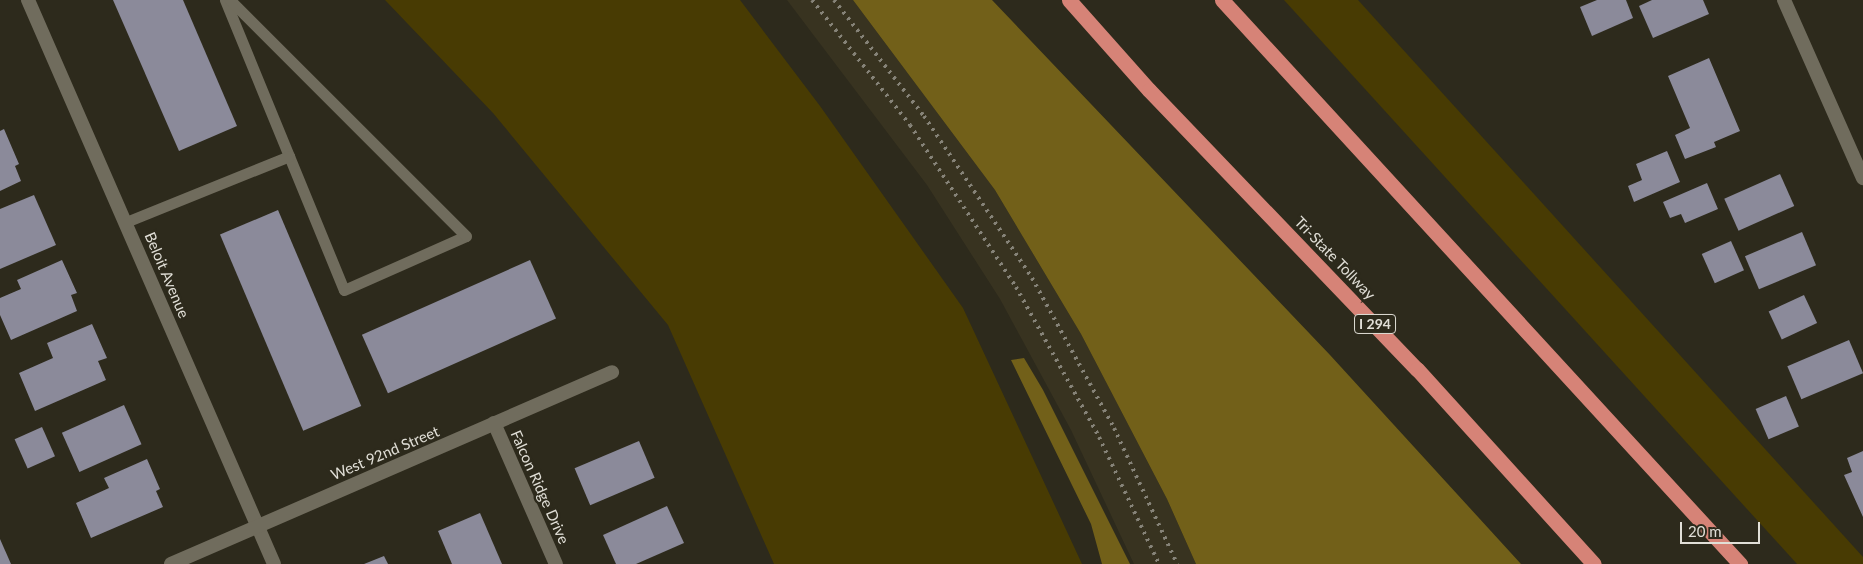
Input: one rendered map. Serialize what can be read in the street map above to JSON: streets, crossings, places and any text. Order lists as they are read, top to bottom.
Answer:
{
  "streets": {
    "highway": ["Tri-State Tollway", "I 294"],
    "street": ["Beloit Avenue", "West 92nd Street", "Falcon Ridge Drive"]
  },
  "crossings": [
    ["Beloit Avenue", "West 92nd Street"],
    ["West 92nd Street", "Falcon Ridge Drive"]
  ],
  "scale_bar": "20 m"
}
